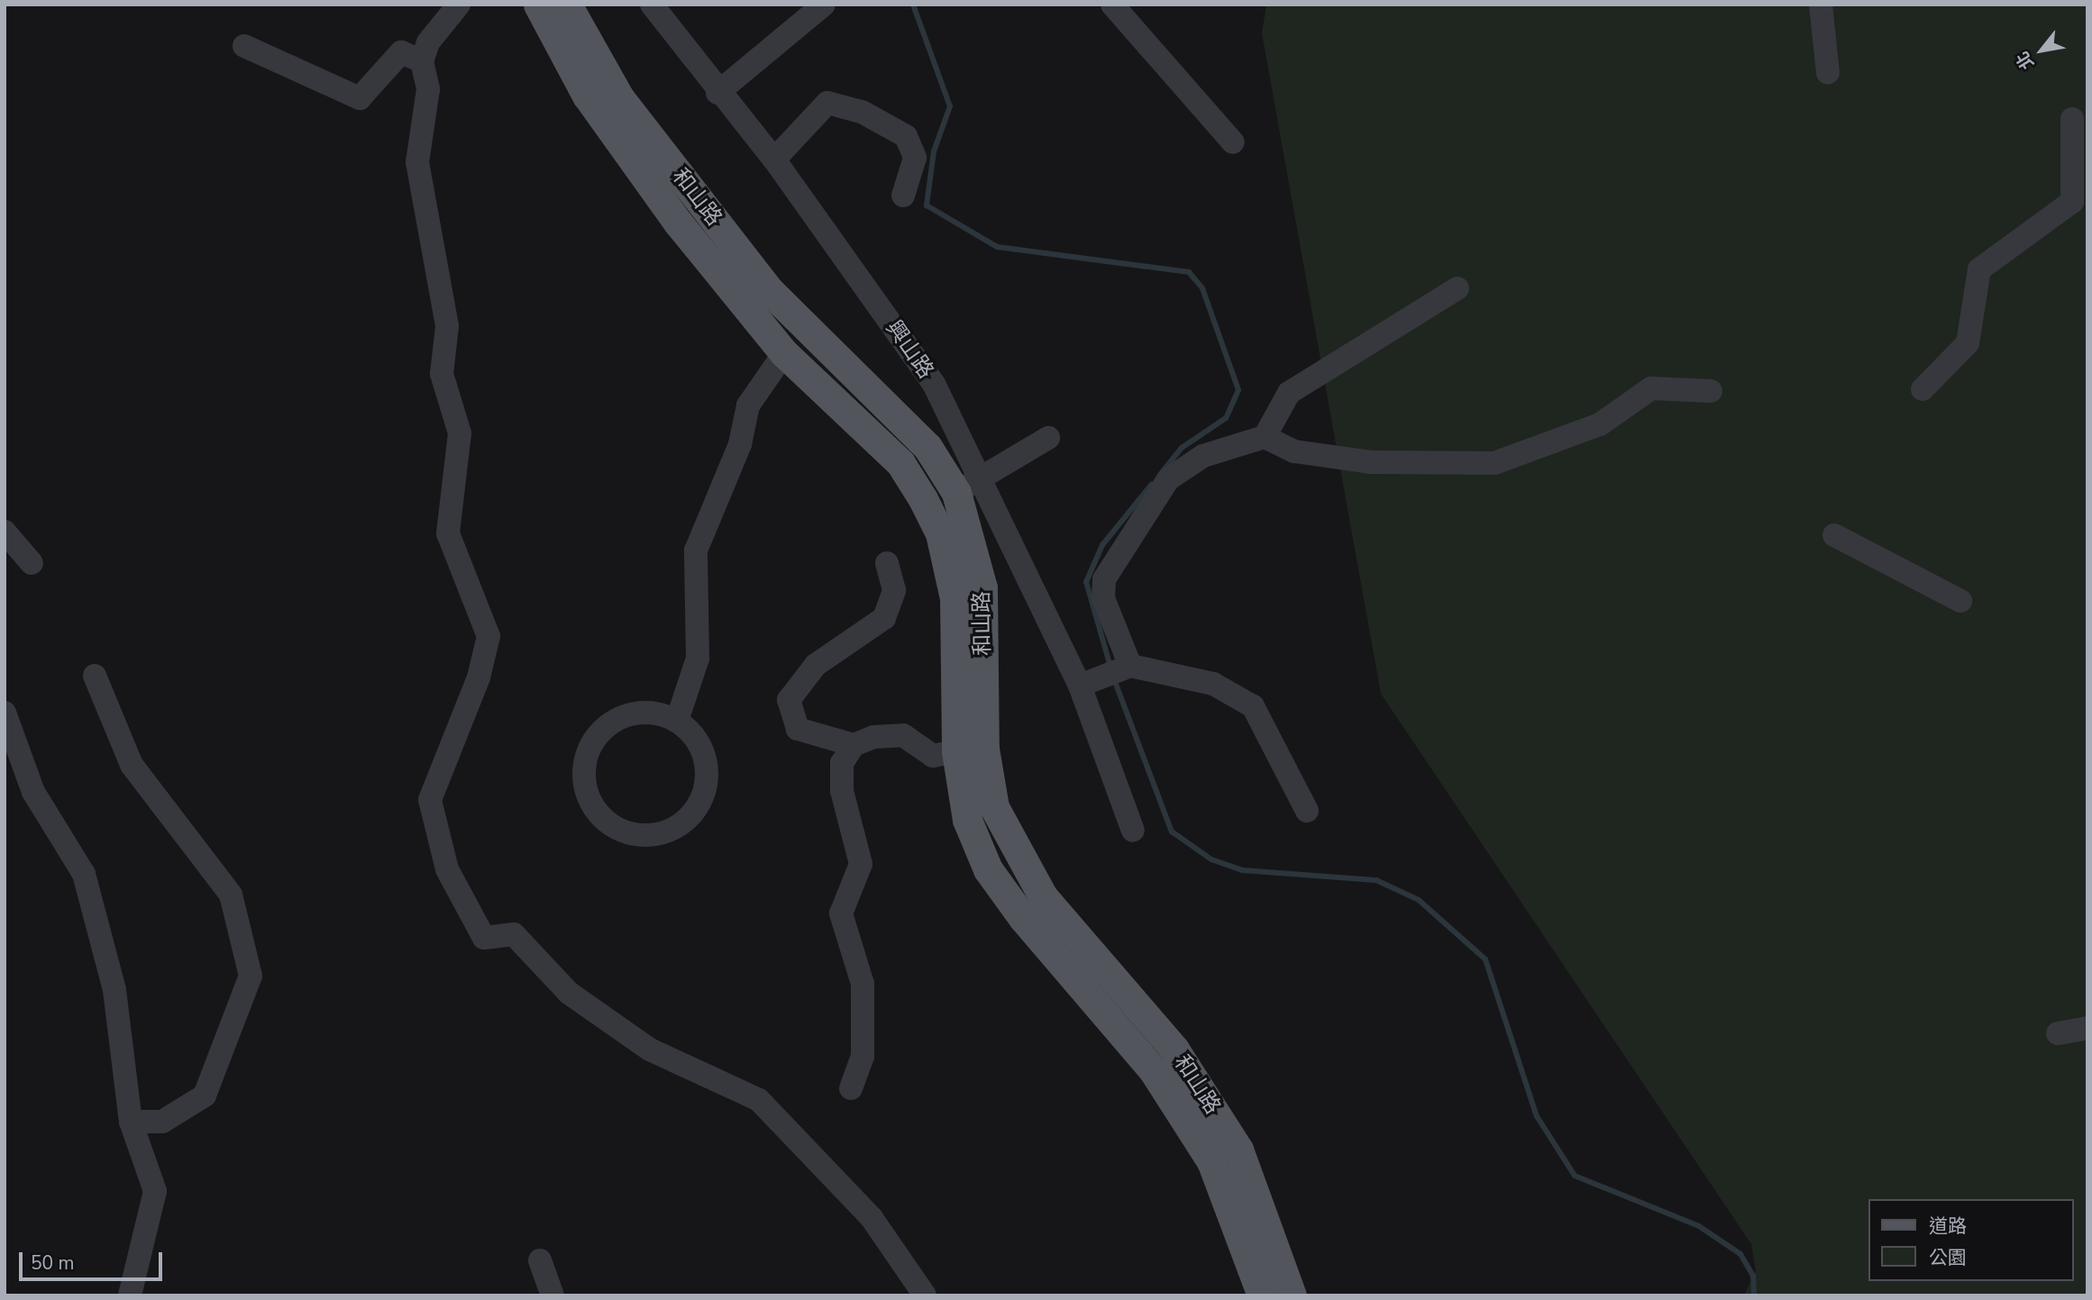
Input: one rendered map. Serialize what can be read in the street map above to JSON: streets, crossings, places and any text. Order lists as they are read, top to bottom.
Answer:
{
  "streets": {
    "main road": ["和山路"],
    "street": ["興山路"]
  },
  "crossings": [
    ["和山路", "興山路"]
  ],
  "legend": ["道路", "公園"],
  "scale_bar": "50 m",
  "north": "bottom left"
}
